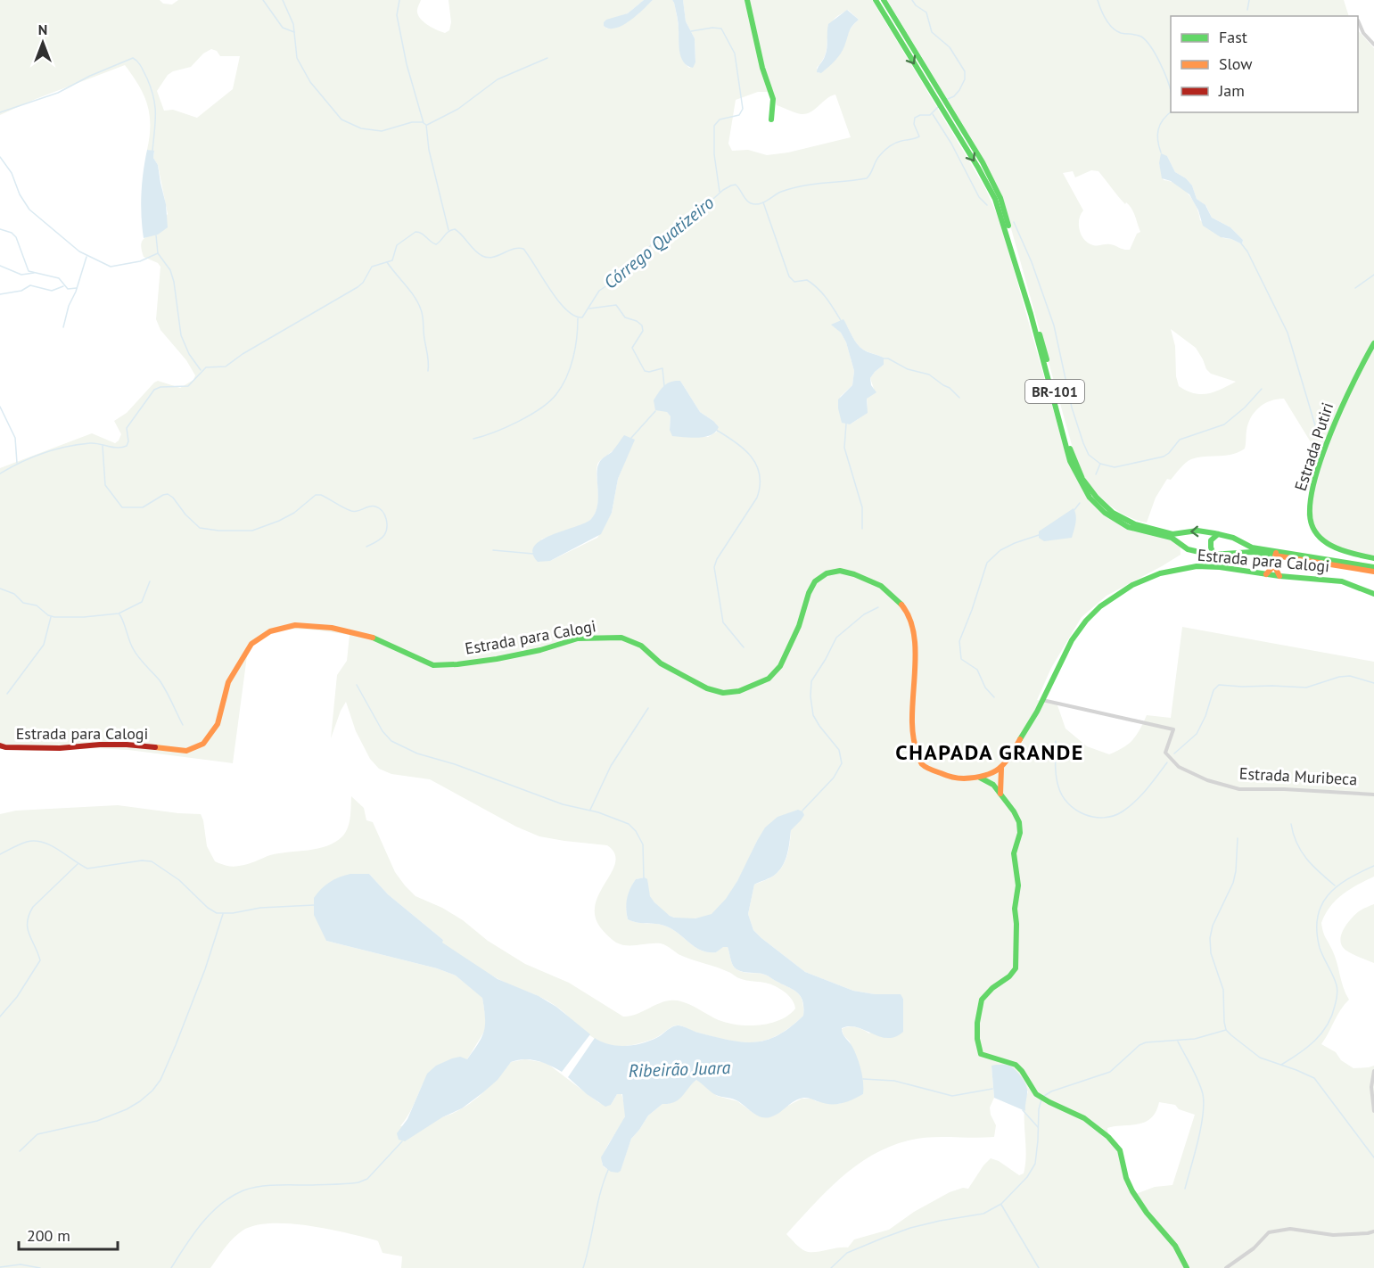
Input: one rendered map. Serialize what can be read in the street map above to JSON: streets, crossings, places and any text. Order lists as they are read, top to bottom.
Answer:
{
  "streets": {
    "main road": ["BR-101", "Estrada Putiri", "Estrada para Calogi"],
    "street": ["Estrada Muribeca"]
  },
  "crossings": [
    ["Estrada para Calogi", "Estrada Muribeca"]
  ],
  "districts": ["CHAPADA GRANDE"],
  "water": ["Córrego Quatizeiro", "Ribeirão Juara"],
  "legend": ["Fast", "Slow", "Jam"],
  "scale_bar": "200 m",
  "north": "top"
}
